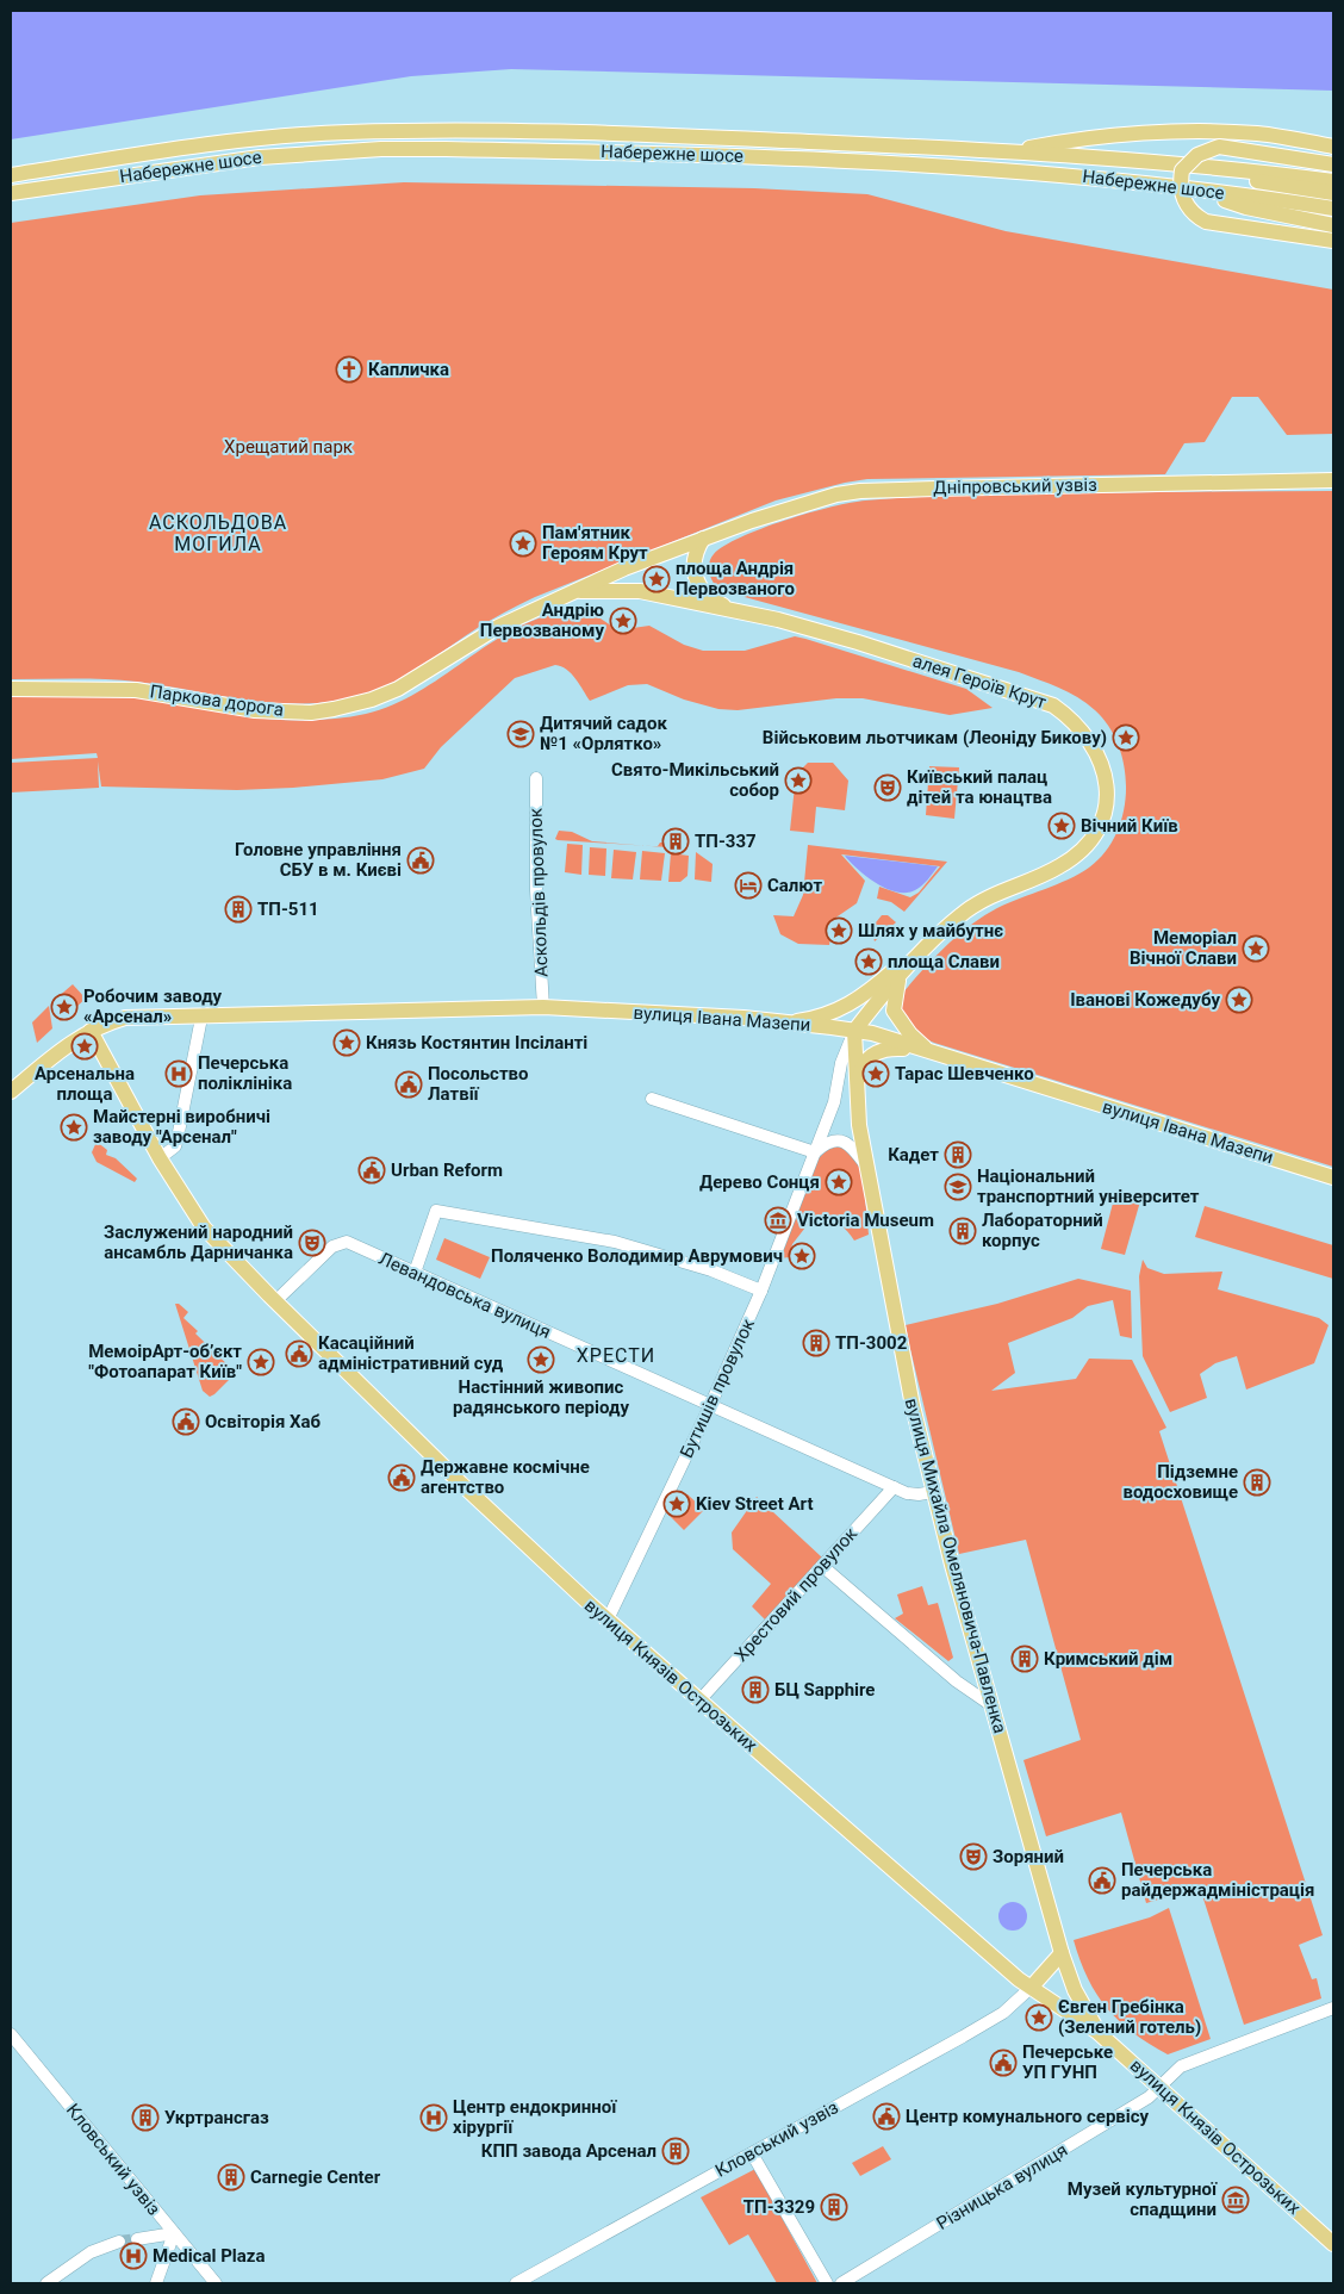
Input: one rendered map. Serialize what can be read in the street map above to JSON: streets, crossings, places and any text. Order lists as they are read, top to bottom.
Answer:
{
  "streets": {
    "main road": [
      "Набережне шосе",
      "Дніпровський узвіз",
      "алея Героїв Крут",
      "Паркова дорога",
      "вулиця Івана Мазепи",
      "вулиця Михайла Омеляновича-Павленка",
      "вулиця Князів Острозьких"
    ],
    "street": [
      "Аскольдів провулок",
      "Левандовська вулиця",
      "Бутишів провулок",
      "Хрестовий провулок",
      "Кловський узвіз",
      "Різницька вулиця"
    ]
  },
  "crossings": [
    ["алея Героїв Крут", "вулиця Івана Мазепи"],
    ["алея Героїв Крут", "Бутишів провулок"],
    ["алея Героїв Крут", "вулиця Михайла Омеляновича-Павленка"],
    ["Аскольдів провулок", "вулиця Івана Мазепи"],
    ["вулиця Івана Мазепи", "Бутишів провулок"],
    ["вулиця Івана Мазепи", "вулиця Михайла Омеляновича-Павленка"],
    ["вулиця Івана Мазепи", "вулиця Князів Острозьких"],
    ["Левандовська вулиця", "Бутишів провулок"],
    ["Левандовська вулиця", "вулиця Михайла Омеляновича-Павленка"],
    ["Левандовська вулиця", "Хрестовий провулок"],
    ["Левандовська вулиця", "вулиця Князів Острозьких"],
    ["Бутишів провулок", "вулиця Михайла Омеляновича-Павленка"],
    ["Бутишів провулок", "вулиця Князів Острозьких"],
    ["вулиця Михайла Омеляновича-Павленка", "вулиця Князів Острозьких"],
    ["Хрестовий провулок", "вулиця Князів Острозьких"],
    ["вулиця Князів Острозьких", "Кловський узвіз"],
    ["вулиця Князів Острозьких", "Різницька вулиця"]
  ],
  "districts": ["АСКОЛЬДОВА МОГИЛА", "ХРЕСТИ"],
  "parks": ["Хрещатий парк"],
  "places": {
    "church": ["Капличка"],
    "place": [
      "Пам'ятник Героям Крут",
      "площа Андрія Первозваного",
      "Андрію Первозваному",
      "Військовим льотчикам (Леоніду Бикову)",
      "Свято-Микільський собор",
      "Вічний Київ",
      "Шлях у майбутнє",
      "Меморіал Вічної Слави",
      "площа Слави",
      "Іванові Кожедубу",
      "Робочим заводу «Арсенал»",
      "Князь Костянтин Іпсіланті",
      "Арсенальна площа",
      "Тарас Шевченко",
      "Майстерні виробничі заводу \"Арсенал\"",
      "Дерево Сонця",
      "Поляченко Володимир Аврумович",
      "Настінний живопис радянського періоду",
      "МемоірАрт-обʼєкт \"Фотоапарат Київ\"",
      "Kiev Street Art",
      "Євген Гребінка (Зелений готель)"
    ],
    "school or university": ["Дитячий садок №1 «Орлятко»", "Національний транспортний університет"],
    "theatre": ["Київський палац дітей та юнацтва", "Заслужений народний ансамбль Дарничанка", "Зоряний"],
    "building": [
      "ТП-337",
      "ТП-511",
      "Кадет",
      "Лабораторний корпус",
      "ТП-3002",
      "Підземне водосховище",
      "Кримський дім",
      "БЦ Sapphire",
      "Укртрансгаз",
      "КПП завода Арсенал",
      "Carnegie Center",
      "ТП-3329"
    ],
    "public building": [
      "Головне управління СБУ в м. Києві",
      "Посольство Латвії",
      "Urban Reform",
      "Касаційний адміністративний суд",
      "Освіторія Хаб",
      "Державне космічне агентство",
      "Печерська райдержадміністрація",
      "Печерське УП ГУНП",
      "Центр комунального сервісу"
    ],
    "hotel": ["Салют"],
    "hospital": ["Печерська поліклініка", "Центр ендокринної хірургії", "Medical Plaza"],
    "museum": ["Victoria Museum", "Музей культурної спадщини"]
  }
}
